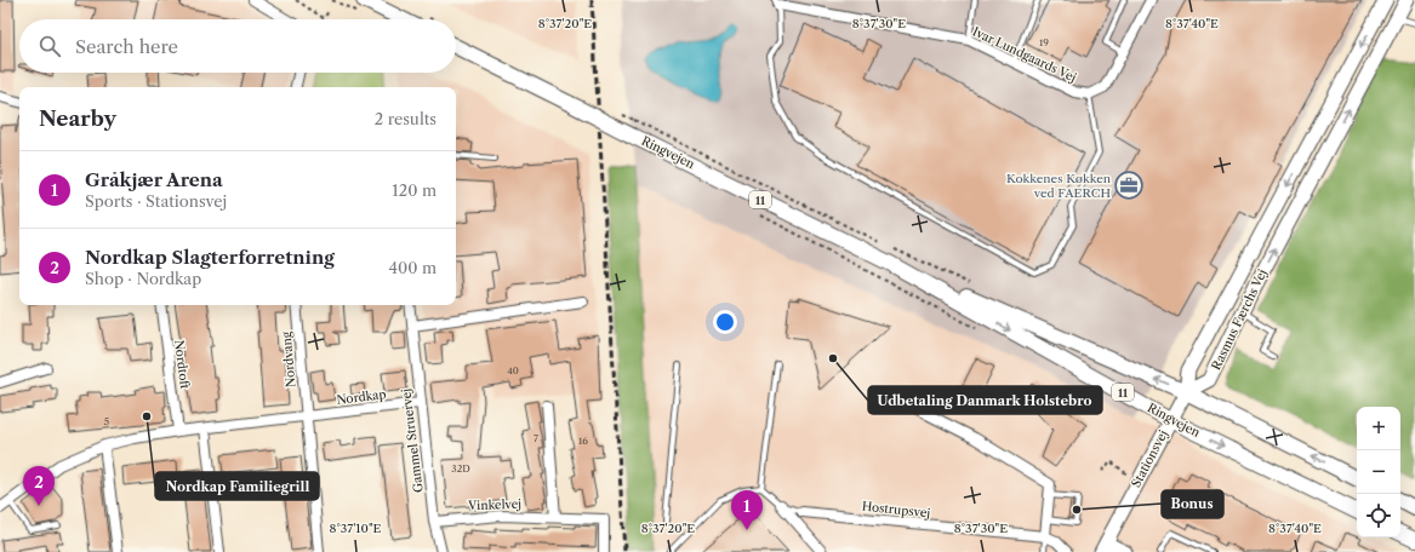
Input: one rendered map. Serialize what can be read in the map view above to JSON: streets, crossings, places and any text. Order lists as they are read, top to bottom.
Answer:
{
  "streets": {
    "main road": [
      "Ringvejen",
      "11",
      "Rasmus Færchs Vej",
      "Stationsvej"
    ],
    "street": [
      "Ivar Lundgaards Vej",
      "Nordvang",
      "Nordtoft",
      "Nordkap",
      "Gammel Struervej",
      "Vinkelvej",
      "Hostrupsvej"
    ]
  },
  "crossings": [
    ["Ringvejen", "Rasmus Færchs Vej"],
    ["Ringvejen", "Stationsvej"],
    ["Rasmus Færchs Vej", "Stationsvej"],
    ["Nordvang", "Nordkap"],
    ["Nordtoft", "Nordkap"],
    ["Nordkap", "Gammel Struervej"],
    ["Gammel Struervej", "Vinkelvej"]
  ],
  "places": {
    "office": ["Kokkenes Køkken ved FAERCH"],
    "other": ["Udbetaling Danmark Holstebro", "Nordkap Familiegrill", "Bonus"]
  },
  "house_numbers": [
    "19",
    "40",
    "5",
    "7",
    "16",
    "32D"
  ],
  "page": {
    "search": "Search here",
    "heading": ["Nearby", "2 results"],
    "list": [
      {
        "mark": "1",
        "name": "Gråkjær Arena",
        "note": "Sports · Stationsvej",
        "value": "120 m"
      },
      {
        "mark": "2",
        "name": "Nordkap Slagterforretning",
        "note": "Shop · Nordkap",
        "value": "400 m"
      }
    ],
    "map_buttons": ["+", "−"],
    "pins": ["2", "1"]
  },
  "coordinates": [
    "8°37'20\"E",
    "8°37'30\"E",
    "8°37'40\"E",
    "8°37'10\"E"
  ]
}
